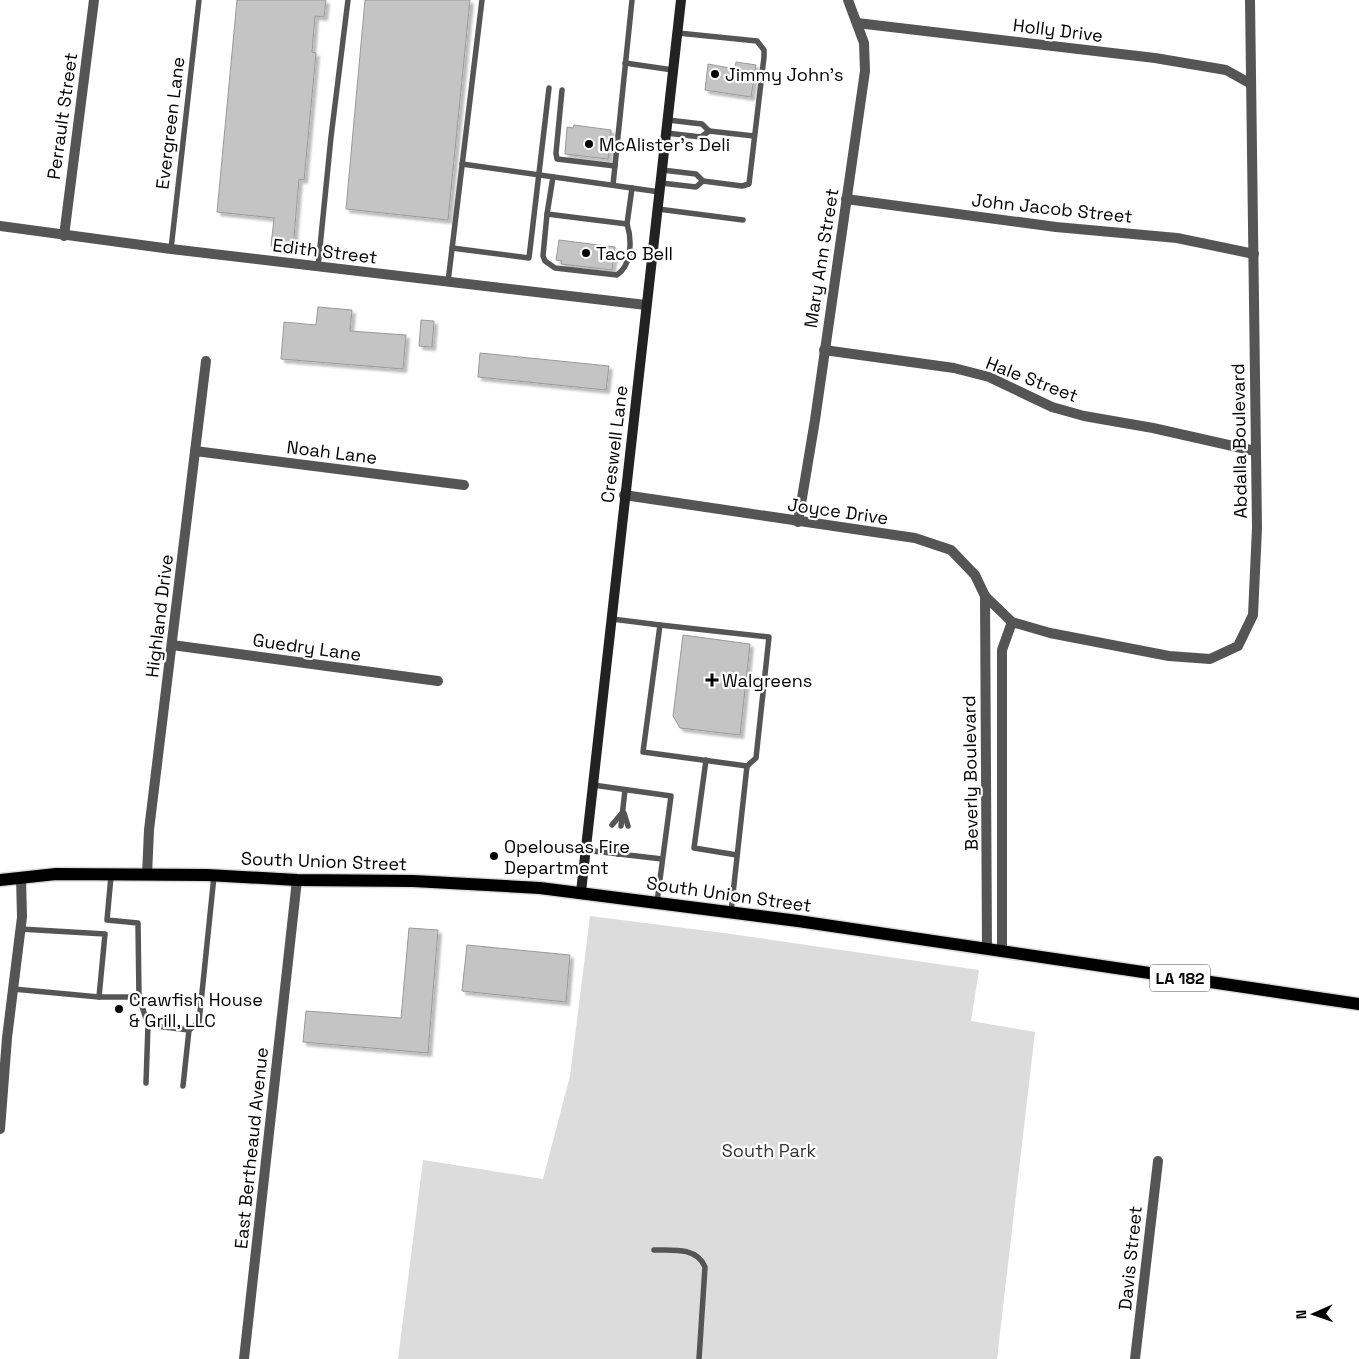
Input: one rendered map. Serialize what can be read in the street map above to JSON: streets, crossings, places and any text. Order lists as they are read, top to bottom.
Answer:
{
  "streets": {
    "main road": ["Creswell Lane", "South Union Street", "LA 182"],
    "street": [
      "Holly Drive",
      "Perrault Street",
      "John Jacob Street",
      "Edith Street",
      "Mary Ann Street",
      "Hale Street",
      "Abdalla Boulevard",
      "Noah Lane",
      "Joyce Drive",
      "Highland Drive",
      "Guedry Lane",
      "Beverly Boulevard",
      "East Bertheaud Avenue",
      "Davis Street"
    ],
    "lane": ["Evergreen Lane"]
  },
  "crossings": [
    ["Holly Drive", "Mary Ann Street"],
    ["Holly Drive", "Abdalla Boulevard"],
    ["Perrault Street", "Edith Street"],
    ["Evergreen Lane", "Edith Street"],
    ["John Jacob Street", "Mary Ann Street"],
    ["John Jacob Street", "Abdalla Boulevard"],
    ["Edith Street", "Creswell Lane"],
    ["Mary Ann Street", "Hale Street"],
    ["Mary Ann Street", "Joyce Drive"],
    ["Hale Street", "Abdalla Boulevard"],
    ["Abdalla Boulevard", "Joyce Drive"],
    ["Abdalla Boulevard", "Beverly Boulevard"],
    ["Creswell Lane", "Joyce Drive"],
    ["Creswell Lane", "South Union Street"],
    ["Noah Lane", "Highland Drive"],
    ["Joyce Drive", "Beverly Boulevard"],
    ["Highland Drive", "Guedry Lane"],
    ["Highland Drive", "South Union Street"],
    ["Beverly Boulevard", "South Union Street"],
    ["South Union Street", "East Bertheaud Avenue"]
  ],
  "parks": ["South Park"],
  "places": {
    "other": [
      "Jimmy John's",
      "McAlister's Deli",
      "Taco Bell",
      "Opelousas Fire Department",
      "Crawfish House & Grill, LLC"
    ],
    "health": ["Walgreens"]
  },
  "north": "left"
}
